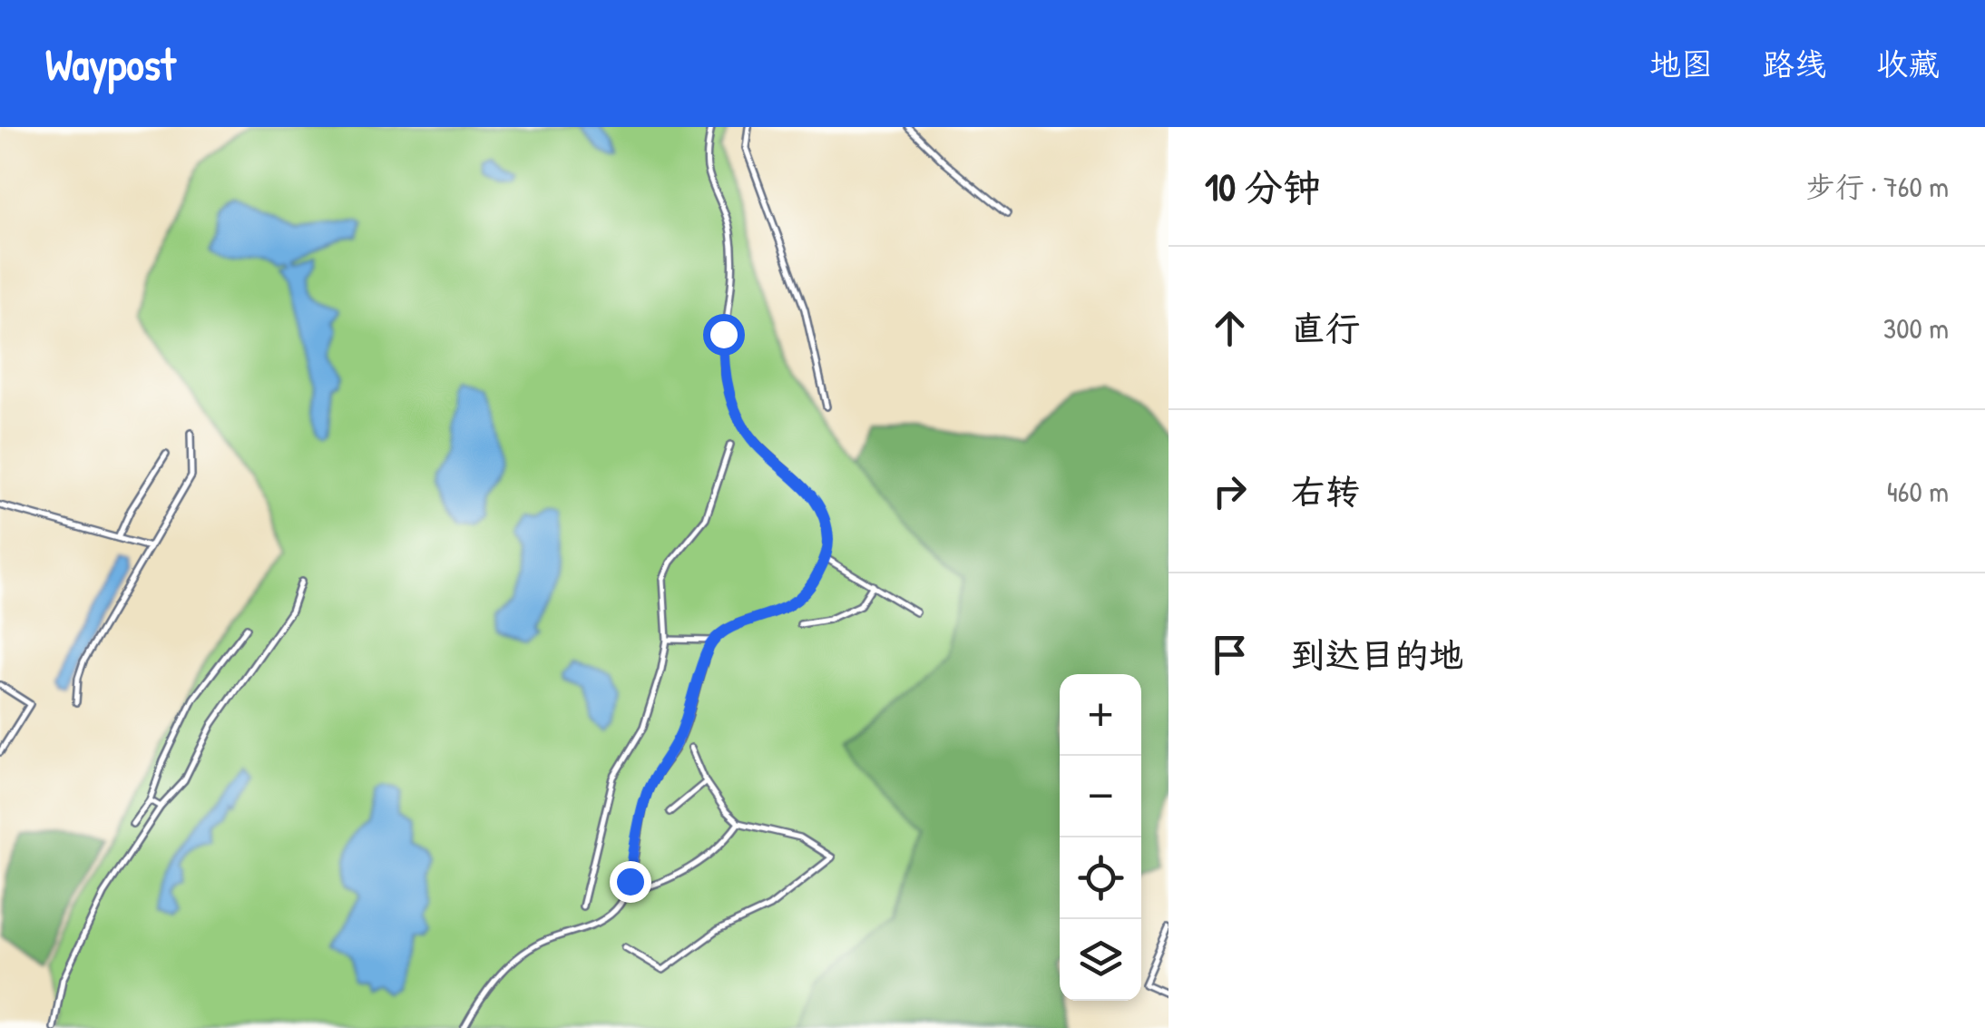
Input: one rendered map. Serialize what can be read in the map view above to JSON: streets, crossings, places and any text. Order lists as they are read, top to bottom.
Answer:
{
  "page": {
    "header": "Waypost",
    "nav": ["地图", "路线", "收藏"],
    "heading": ["10 分钟", "步行 · 760 m"],
    "list": [
      ["直行", "300 m"],
      ["右转", "460 m"],
      "到达目的地"
    ],
    "map_buttons": ["+", "−"]
  }
}
